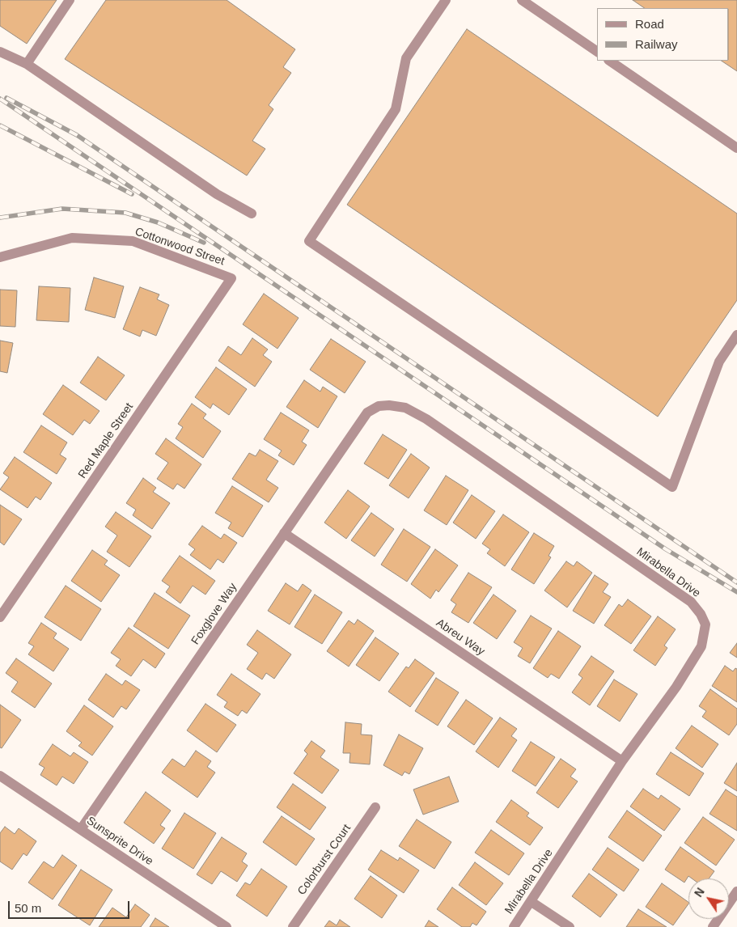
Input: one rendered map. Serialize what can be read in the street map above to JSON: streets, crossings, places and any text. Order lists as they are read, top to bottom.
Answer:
{
  "streets": {
    "street": [
      "Cottonwood Street",
      "Red Maple Street",
      "Mirabella Drive",
      "Foxglove Way",
      "Abreu Way",
      "Sunsprite Drive",
      "Colorburst Court"
    ]
  },
  "crossings": [
    ["Cottonwood Street", "Red Maple Street"],
    ["Mirabella Drive", "Foxglove Way"],
    ["Mirabella Drive", "Abreu Way"],
    ["Foxglove Way", "Abreu Way"],
    ["Foxglove Way", "Sunsprite Drive"]
  ],
  "legend": ["Road", "Railway"],
  "scale_bar": "50 m",
  "north": "top left"
}
